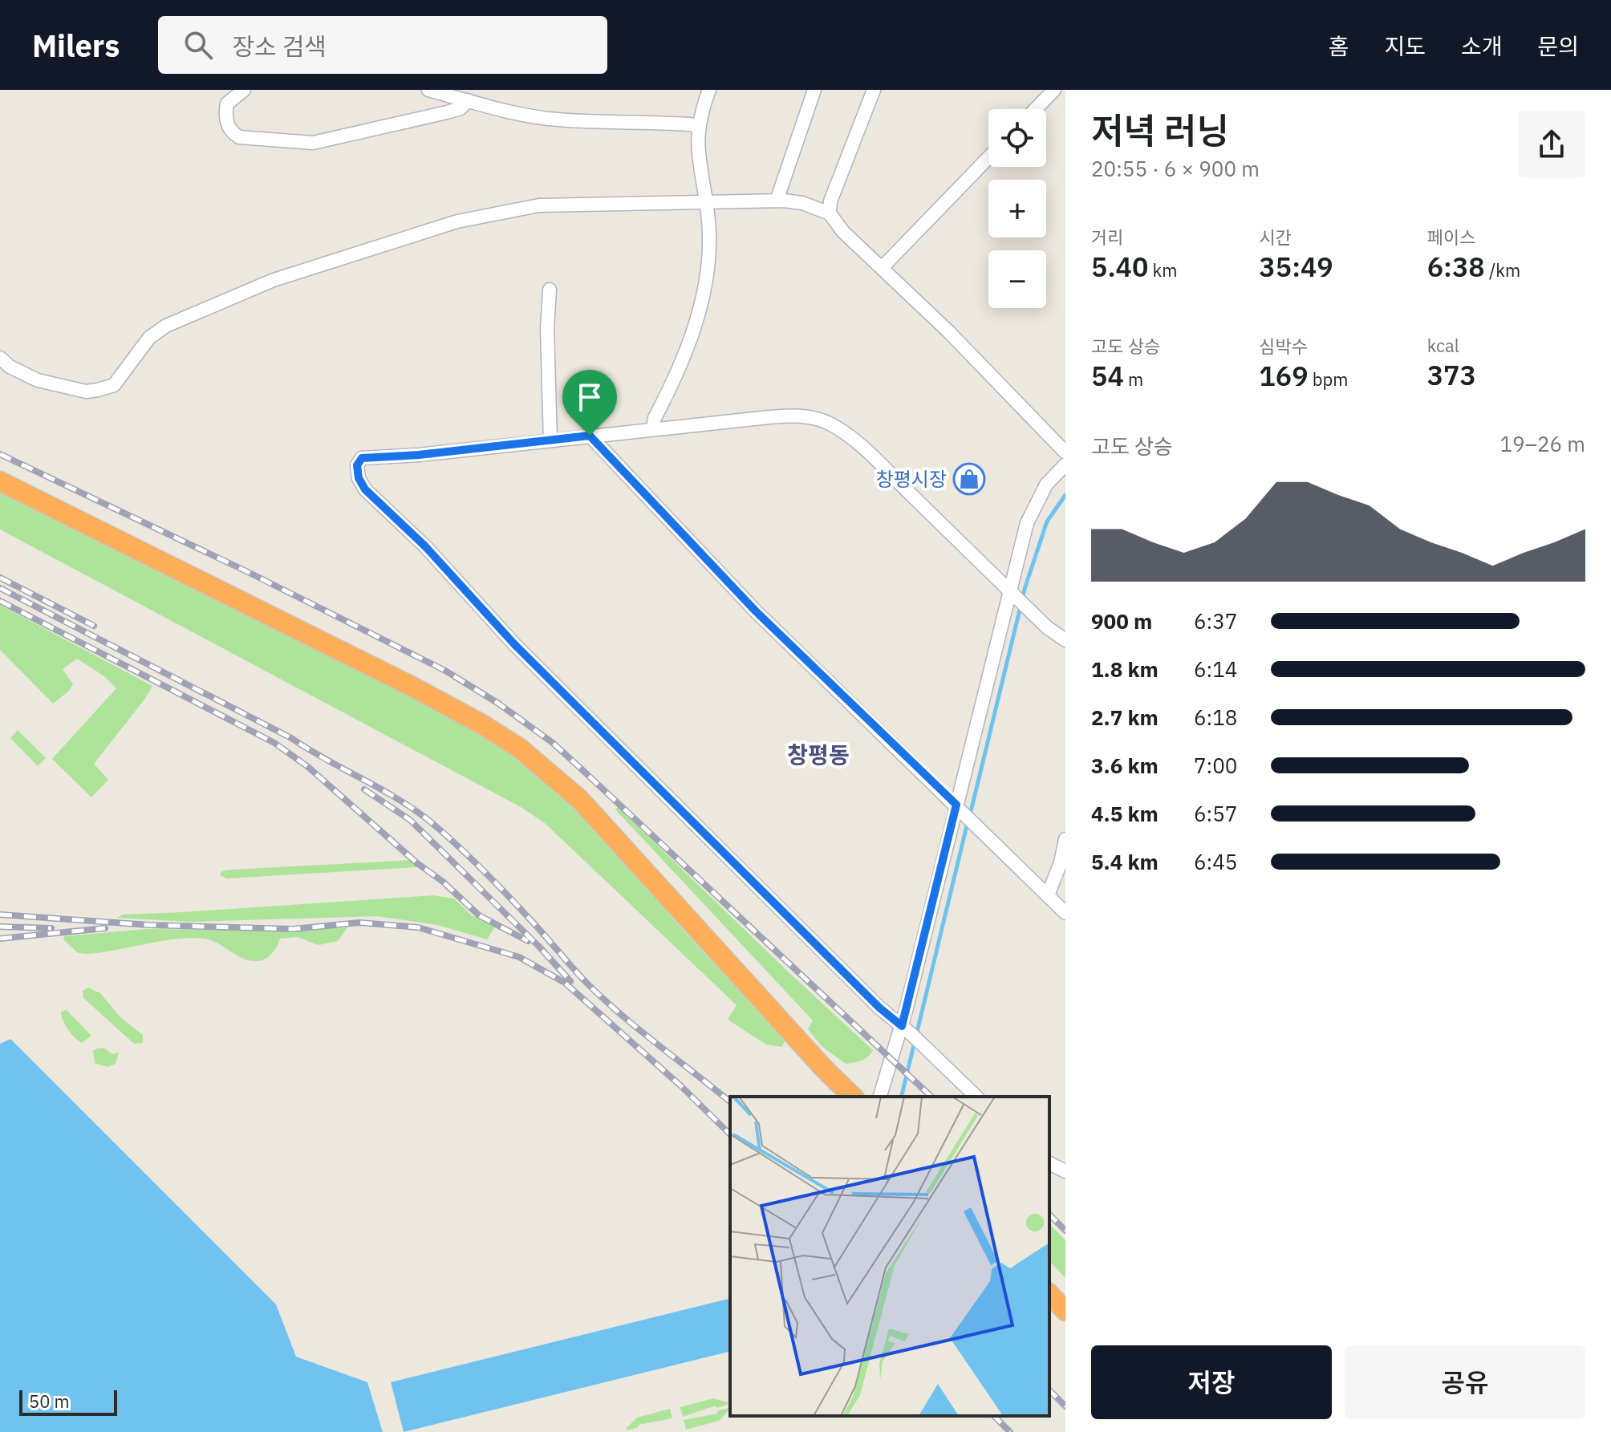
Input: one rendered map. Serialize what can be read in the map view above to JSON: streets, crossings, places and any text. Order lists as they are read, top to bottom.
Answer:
{
  "districts": ["창평동"],
  "places": {
    "shop": ["창평시장"]
  },
  "scale_bar": "50 m",
  "page": {
    "header": "Milers",
    "search": "장소 검색",
    "nav": [
      "홈",
      "지도",
      "소개",
      "문의"
    ],
    "heading": ["저녁 러닝", "20:55 · 6 × 900 m"],
    "map_buttons": ["+", "−"],
    "stats": [
      ["거리", "5.40 km"],
      ["시간", "35:49"],
      ["페이스", "6:38 /km"],
      ["고도 상승", "54 m"],
      ["심박수", "169 bpm"],
      ["kcal", "373"]
    ],
    "chart": ["고도 상승", "19–26 m"],
    "list": [
      {
        "name": "900 m",
        "note": "6:37"
      },
      {
        "name": "1.8 km",
        "note": "6:14"
      },
      {
        "name": "2.7 km",
        "note": "6:18"
      },
      {
        "name": "3.6 km",
        "note": "7:00"
      },
      {
        "name": "4.5 km",
        "note": "6:57"
      },
      {
        "name": "5.4 km",
        "note": "6:45"
      }
    ],
    "buttons": ["저장", "공유"],
    "scale": "50 m"
  }
}
